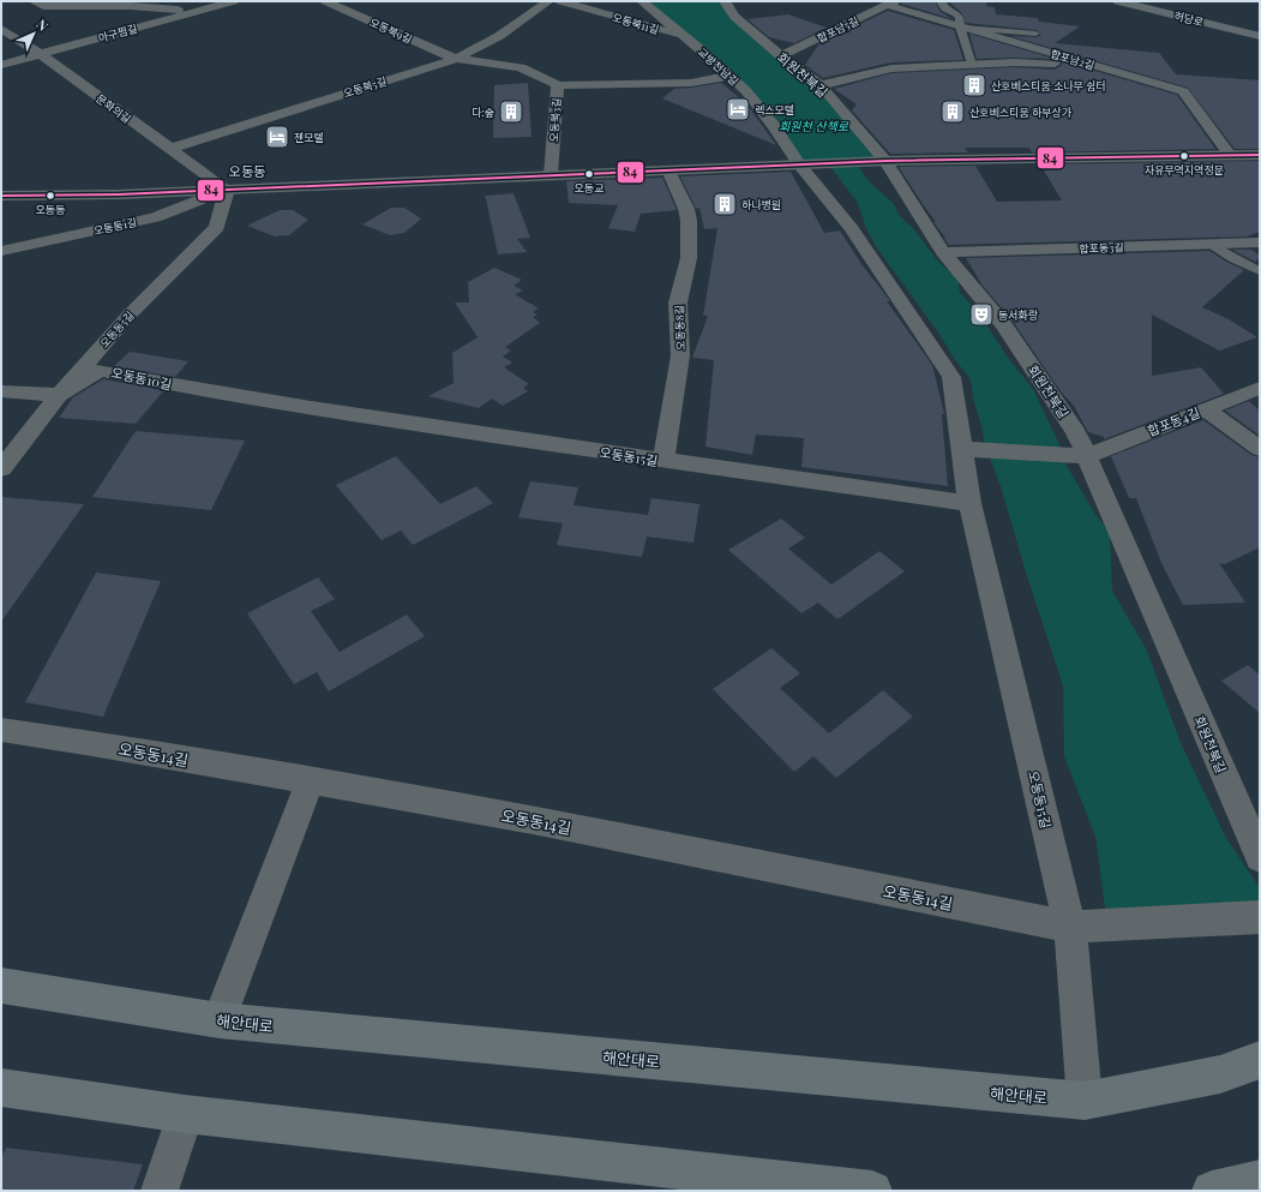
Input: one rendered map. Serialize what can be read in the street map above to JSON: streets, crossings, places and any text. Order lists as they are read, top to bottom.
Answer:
{
  "streets": {
    "main road": ["허당로", "해안대로"],
    "street": [
      "오동북11길",
      "합포남5길",
      "오동북9길",
      "아구찜길",
      "합포남2길",
      "교방천남길",
      "회원천북길",
      "오동북5길",
      "문화의길",
      "오동북3길",
      "오동동1길",
      "합포동3길",
      "오동동8길",
      "오동동5길",
      "오동동10길",
      "합포동4길",
      "오동동15길",
      "오동동14길"
    ]
  },
  "crossings": [
    ["오동북11길", "교방천남길"],
    ["합포남5길", "합포남2길"],
    ["합포남5길", "회원천북길"],
    ["오동북9길", "오동북5길"],
    ["오동북9길", "오동북3길"],
    ["아구찜길", "문화의길"],
    ["교방천남길", "오동동15길"],
    ["회원천북길", "합포동3길"],
    ["회원천북길", "합포동4길"],
    ["오동북5길", "문화의길"],
    ["오동북5길", "오동북3길"],
    ["문화의길", "오동동1길"],
    ["문화의길", "오동동5길"],
    ["오동동1길", "오동동5길"],
    ["오동동8길", "오동동15길"],
    ["오동동5길", "오동동10길"],
    ["오동동10길", "오동동15길"],
    ["오동동15길", "오동동14길"],
    ["오동동15길", "해안대로"]
  ],
  "districts": ["오동동"],
  "water": ["회원천 산책로"],
  "places": {
    "building": [
      "산호베스티움 소나무 쉼터",
      "다:숲",
      "산호베스티움 하부상가",
      "하나병원"
    ],
    "hotel": ["렉스모텔", "젠모텔"],
    "other": ["자유무역지역정문", "오동교", "오동동"],
    "theatre": ["동서화랑"]
  },
  "lines": ["transit line 84"],
  "north": "top right"
}
